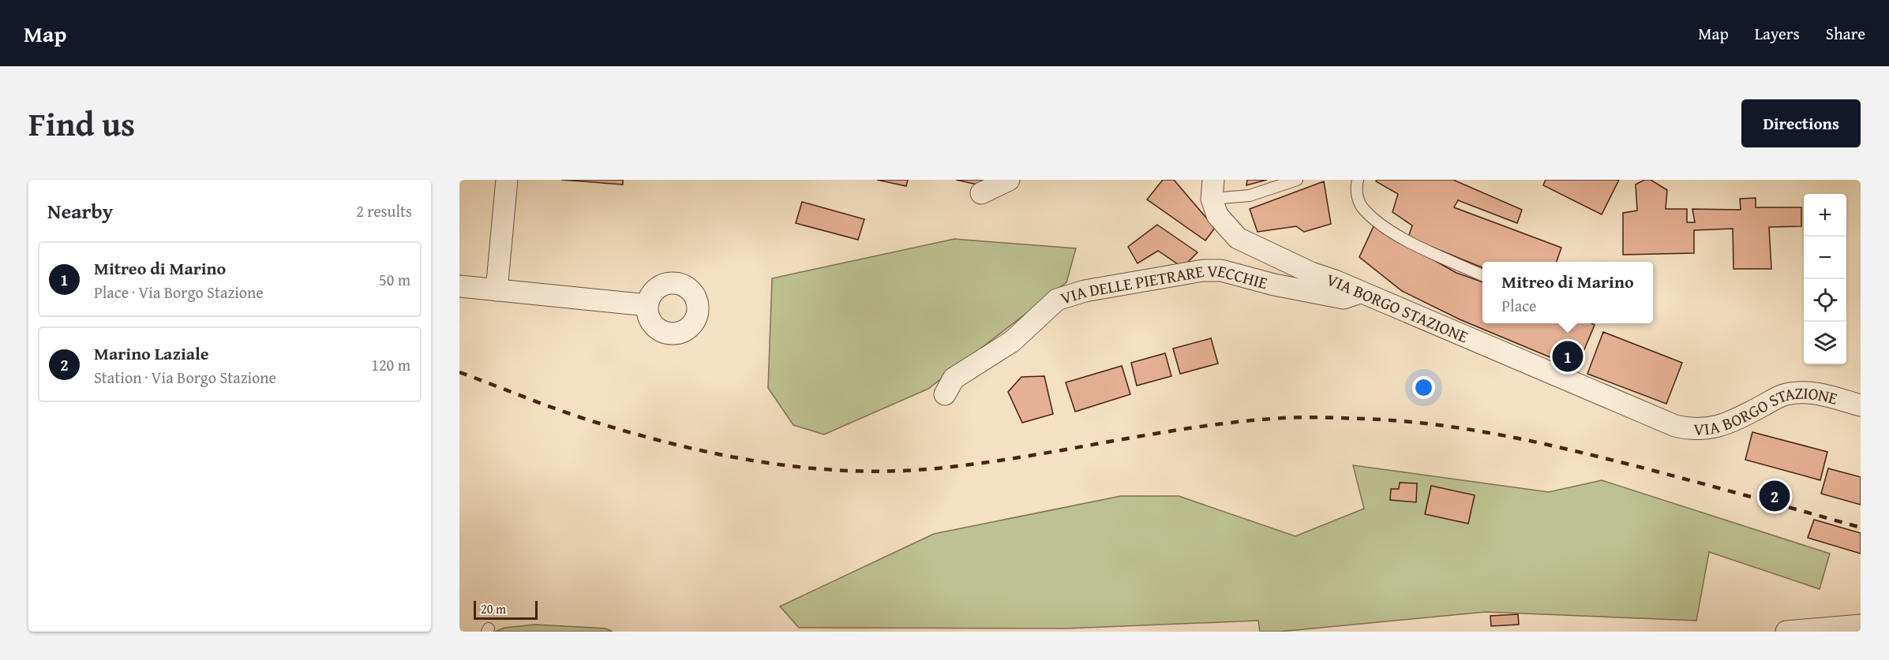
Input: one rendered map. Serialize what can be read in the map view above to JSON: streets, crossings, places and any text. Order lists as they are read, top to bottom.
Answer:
{
  "streets": {
    "street": ["VIA DELLE PIETRARE VECCHIE", "VIA BORGO STAZIONE"]
  },
  "crossings": [
    ["VIA DELLE PIETRARE VECCHIE", "VIA BORGO STAZIONE"]
  ],
  "scale_bar": "20 m",
  "page": {
    "header": "Map",
    "nav": ["Map", "Layers", "Share"],
    "title": "Find us",
    "buttons": "Directions",
    "heading": ["Nearby", "2 results"],
    "map_buttons": ["+", "−"],
    "list": [
      {
        "mark": "1",
        "name": "Mitreo di Marino",
        "note": "Place · Via Borgo Stazione",
        "value": "50 m"
      },
      {
        "mark": "2",
        "name": "Marino Laziale",
        "note": "Station · Via Borgo Stazione",
        "value": "120 m"
      }
    ],
    "popup": ["Mitreo di Marino", "Place"],
    "pins": ["1", "2"],
    "scale": "20 m"
  }
}
